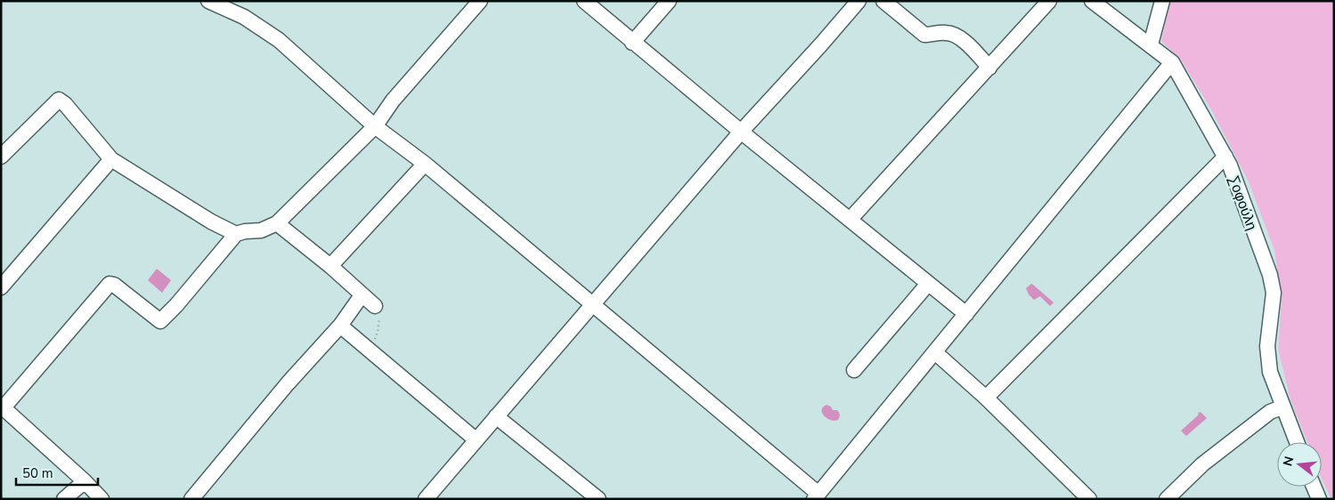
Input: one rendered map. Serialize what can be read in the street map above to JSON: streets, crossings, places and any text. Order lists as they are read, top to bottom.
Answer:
{
  "streets": {
    "street": ["Σοφούλη"]
  },
  "scale_bar": "50 m",
  "north": "left"
}
